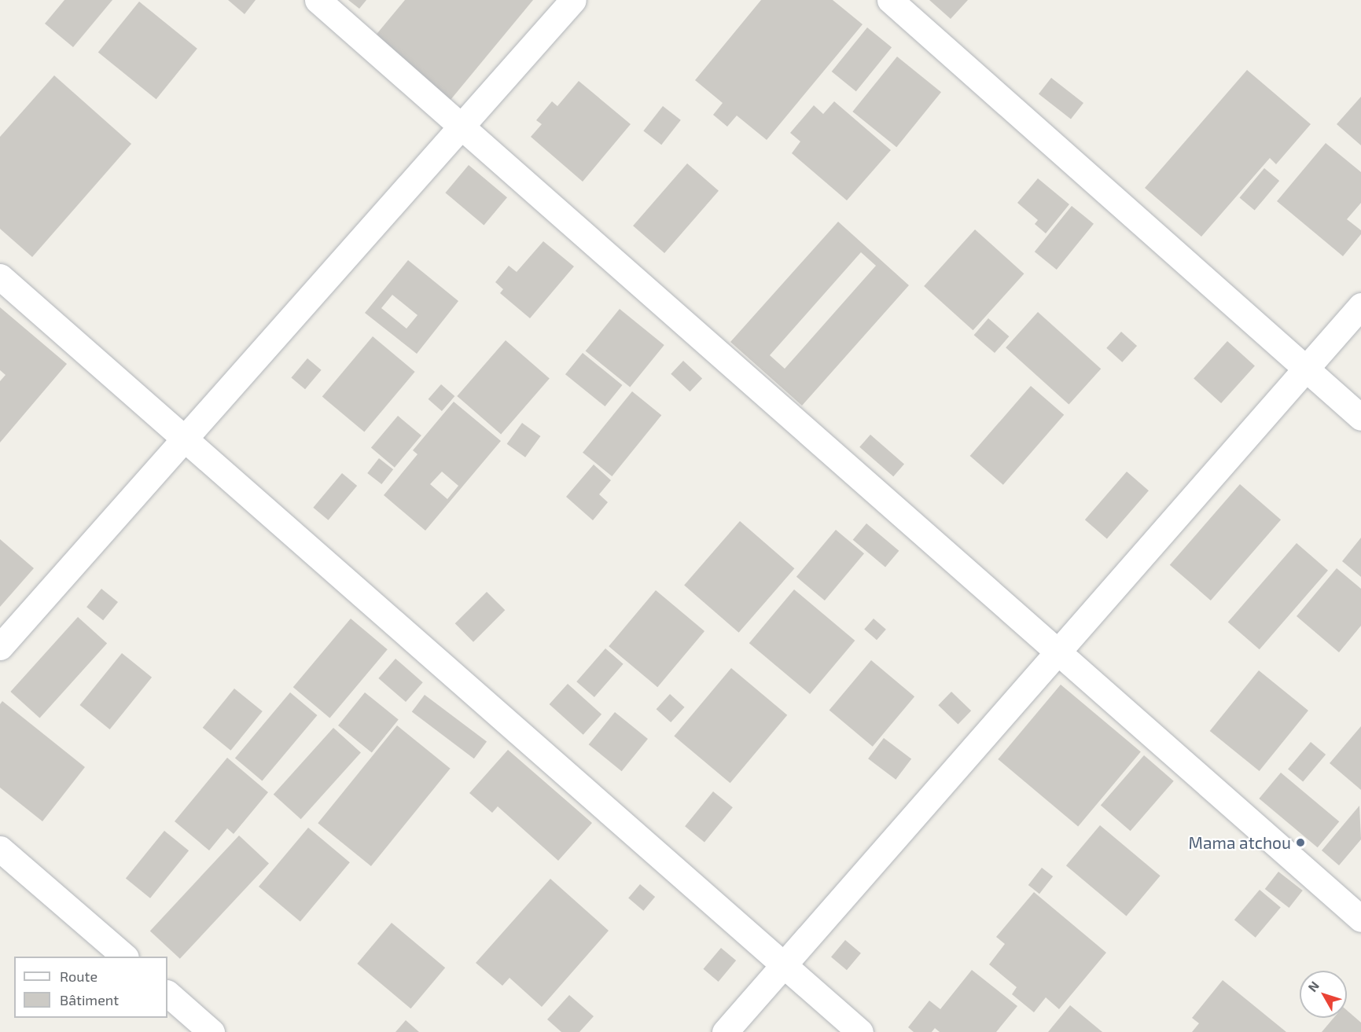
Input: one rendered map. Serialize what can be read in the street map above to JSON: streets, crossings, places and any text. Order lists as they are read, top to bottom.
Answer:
{
  "places": ["Mama atchou"],
  "legend": ["Route", "Bâtiment"],
  "north": "top left"
}
